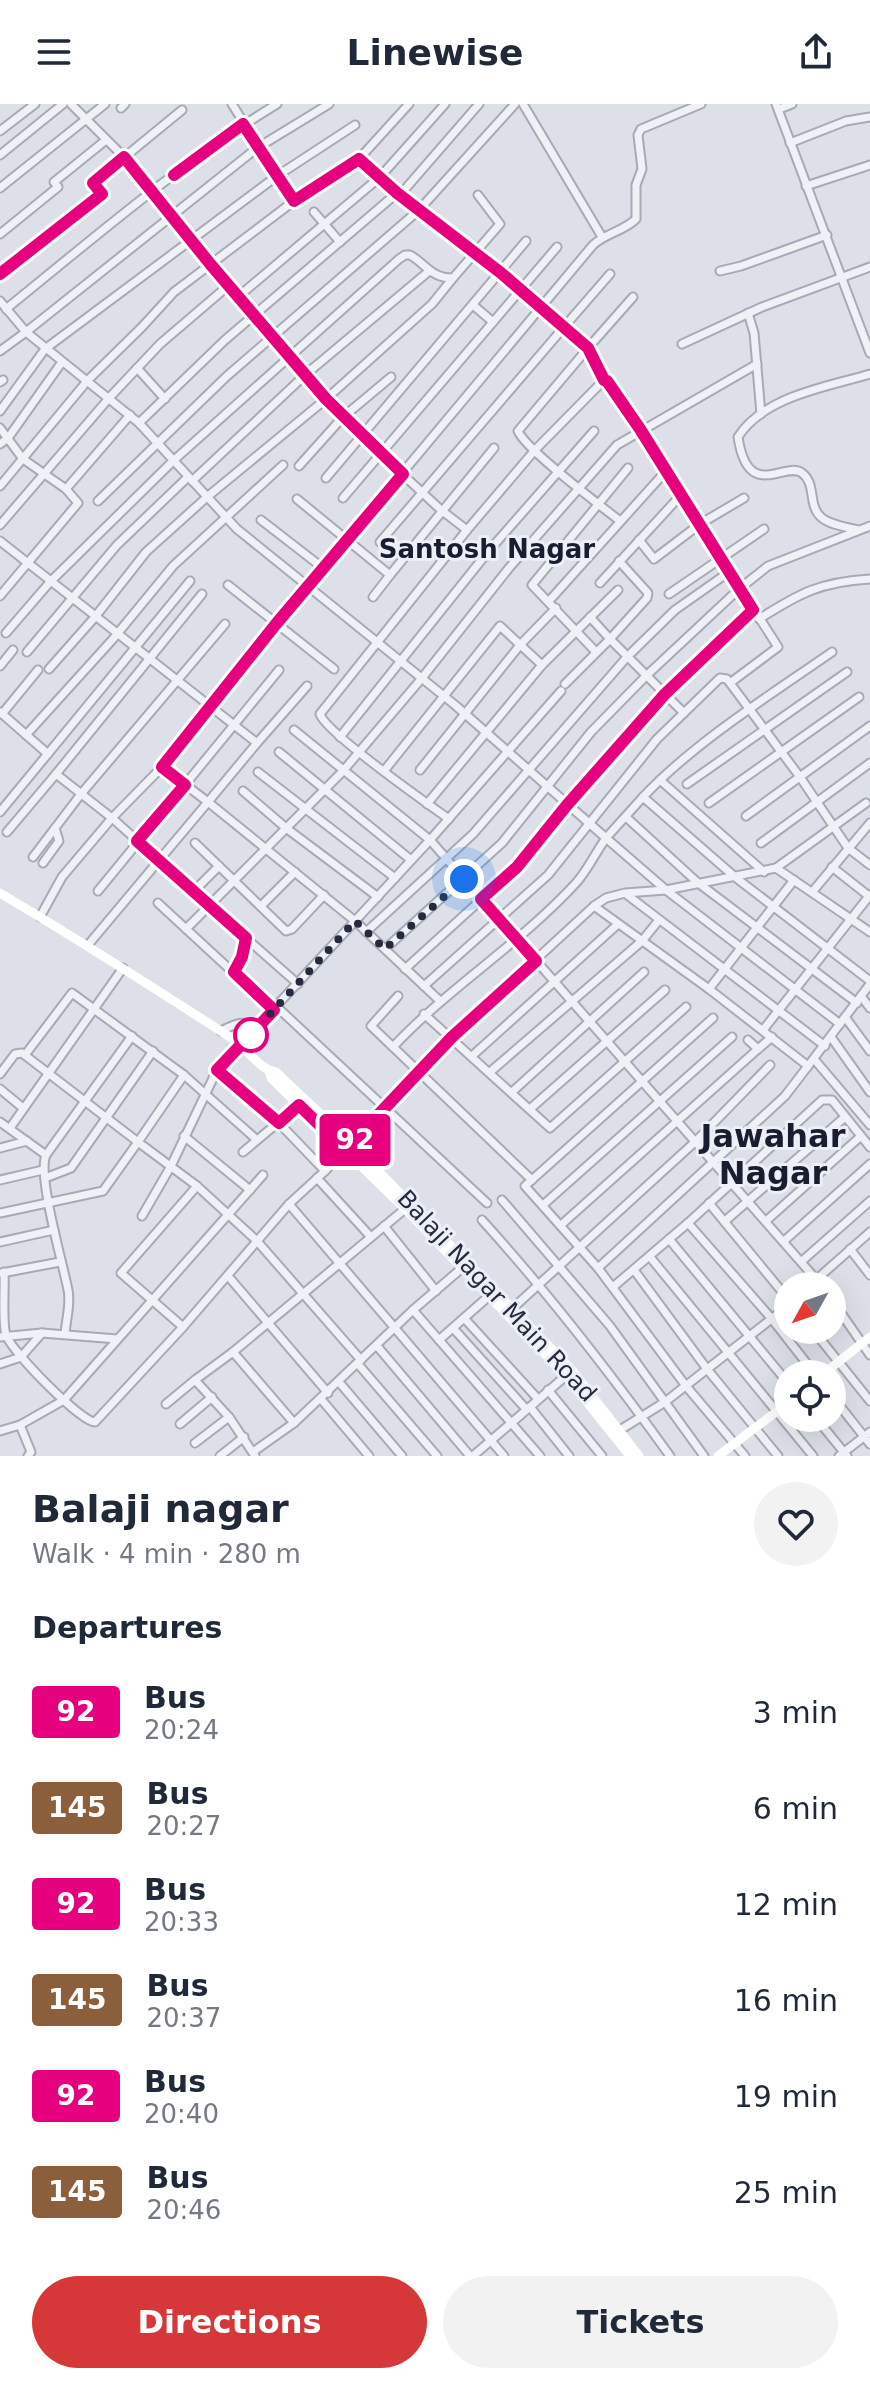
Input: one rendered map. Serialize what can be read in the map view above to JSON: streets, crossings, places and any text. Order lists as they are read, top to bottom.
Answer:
{
  "streets": {
    "street": ["Balaji Nagar Main Road"]
  },
  "districts": ["Santosh Nagar", "Jawahar Nagar"],
  "lines": ["bus line 92"],
  "north": "bottom left",
  "page": {
    "header": "Linewise",
    "on_map": "92",
    "heading": [
      ["Balaji nagar", "Walk · 4 min · 280 m"],
      "Departures"
    ],
    "list": [
      {
        "mark": "92",
        "name": "Bus",
        "note": "20:24",
        "value": "3 min"
      },
      {
        "mark": "145",
        "name": "Bus",
        "note": "20:27",
        "value": "6 min"
      },
      {
        "mark": "92",
        "name": "Bus",
        "note": "20:33",
        "value": "12 min"
      },
      {
        "mark": "145",
        "name": "Bus",
        "note": "20:37",
        "value": "16 min"
      },
      {
        "mark": "92",
        "name": "Bus",
        "note": "20:40",
        "value": "19 min"
      },
      {
        "mark": "145",
        "name": "Bus",
        "note": "20:46",
        "value": "25 min"
      }
    ],
    "buttons": ["Directions", "Tickets"]
  }
}
